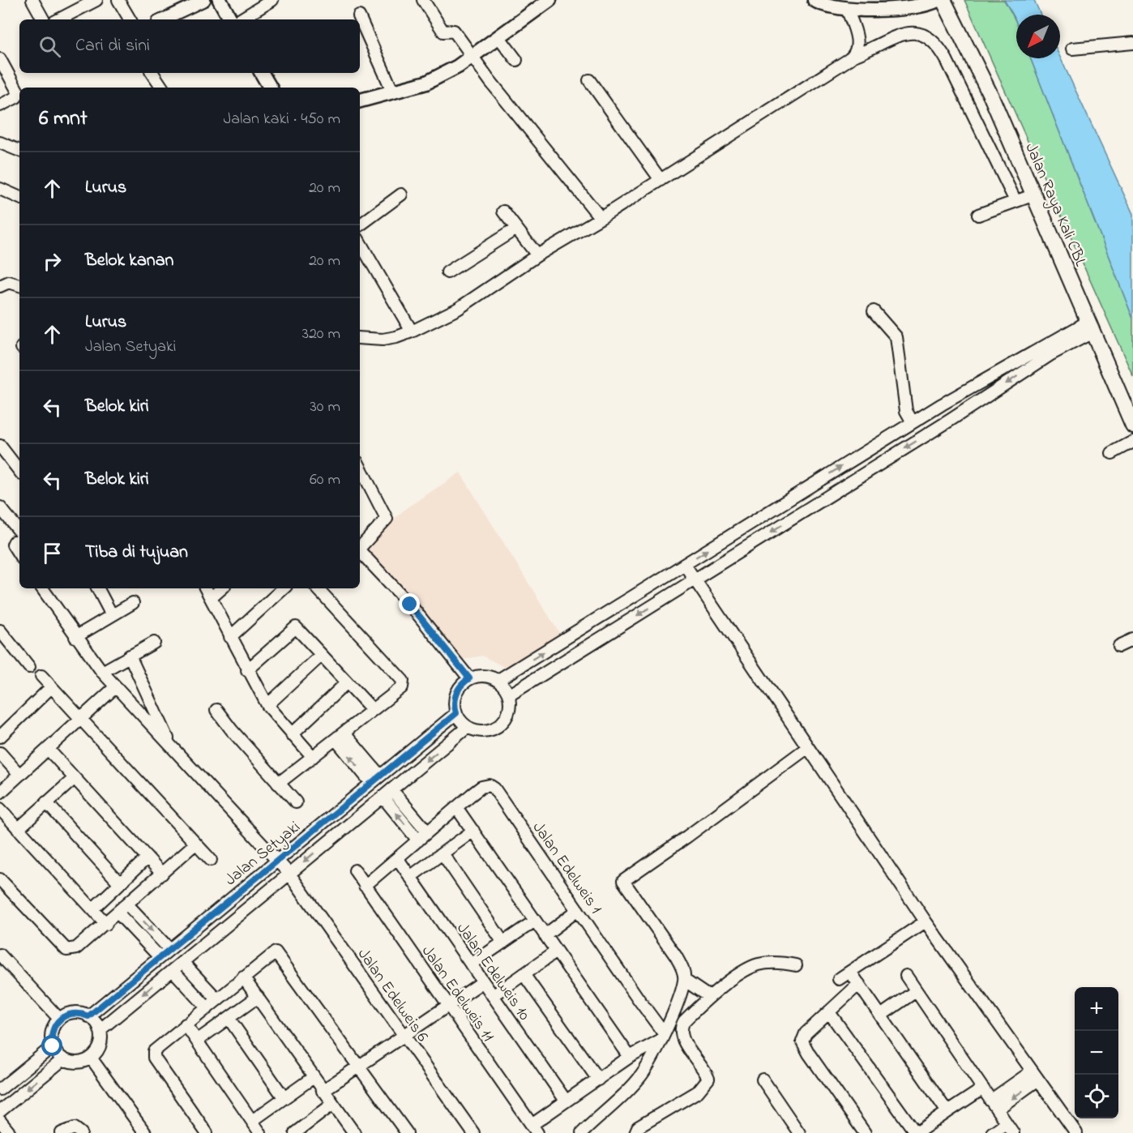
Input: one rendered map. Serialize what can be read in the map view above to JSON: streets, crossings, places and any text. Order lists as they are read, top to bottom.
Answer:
{
  "streets": {
    "main road": ["Jalan Raya Kali CBL"],
    "street": [
      "Jalan Setyaki",
      "Jalan Edelweis 1",
      "Jalan Edelweis 10",
      "Jalan Edelweis 11",
      "Jalan Edelweis 6"
    ]
  },
  "crossings": [
    ["Jalan Setyaki", "Jalan Edelweis 6"],
    ["Jalan Edelweis 1", "Jalan Edelweis 10"],
    ["Jalan Edelweis 1", "Jalan Edelweis 11"]
  ],
  "north": "bottom left",
  "page": {
    "search": "Cari di sini",
    "heading": ["6 mnt", "Jalan kaki · 450 m"],
    "list": [
      ["Lurus", "20 m"],
      ["Belok kanan", "20 m"],
      ["Lurus", "Jalan Setyaki", "320 m"],
      ["Belok kiri", "30 m"],
      ["Belok kiri", "60 m"],
      "Tiba di tujuan"
    ],
    "map_buttons": ["+", "−"]
  }
}
